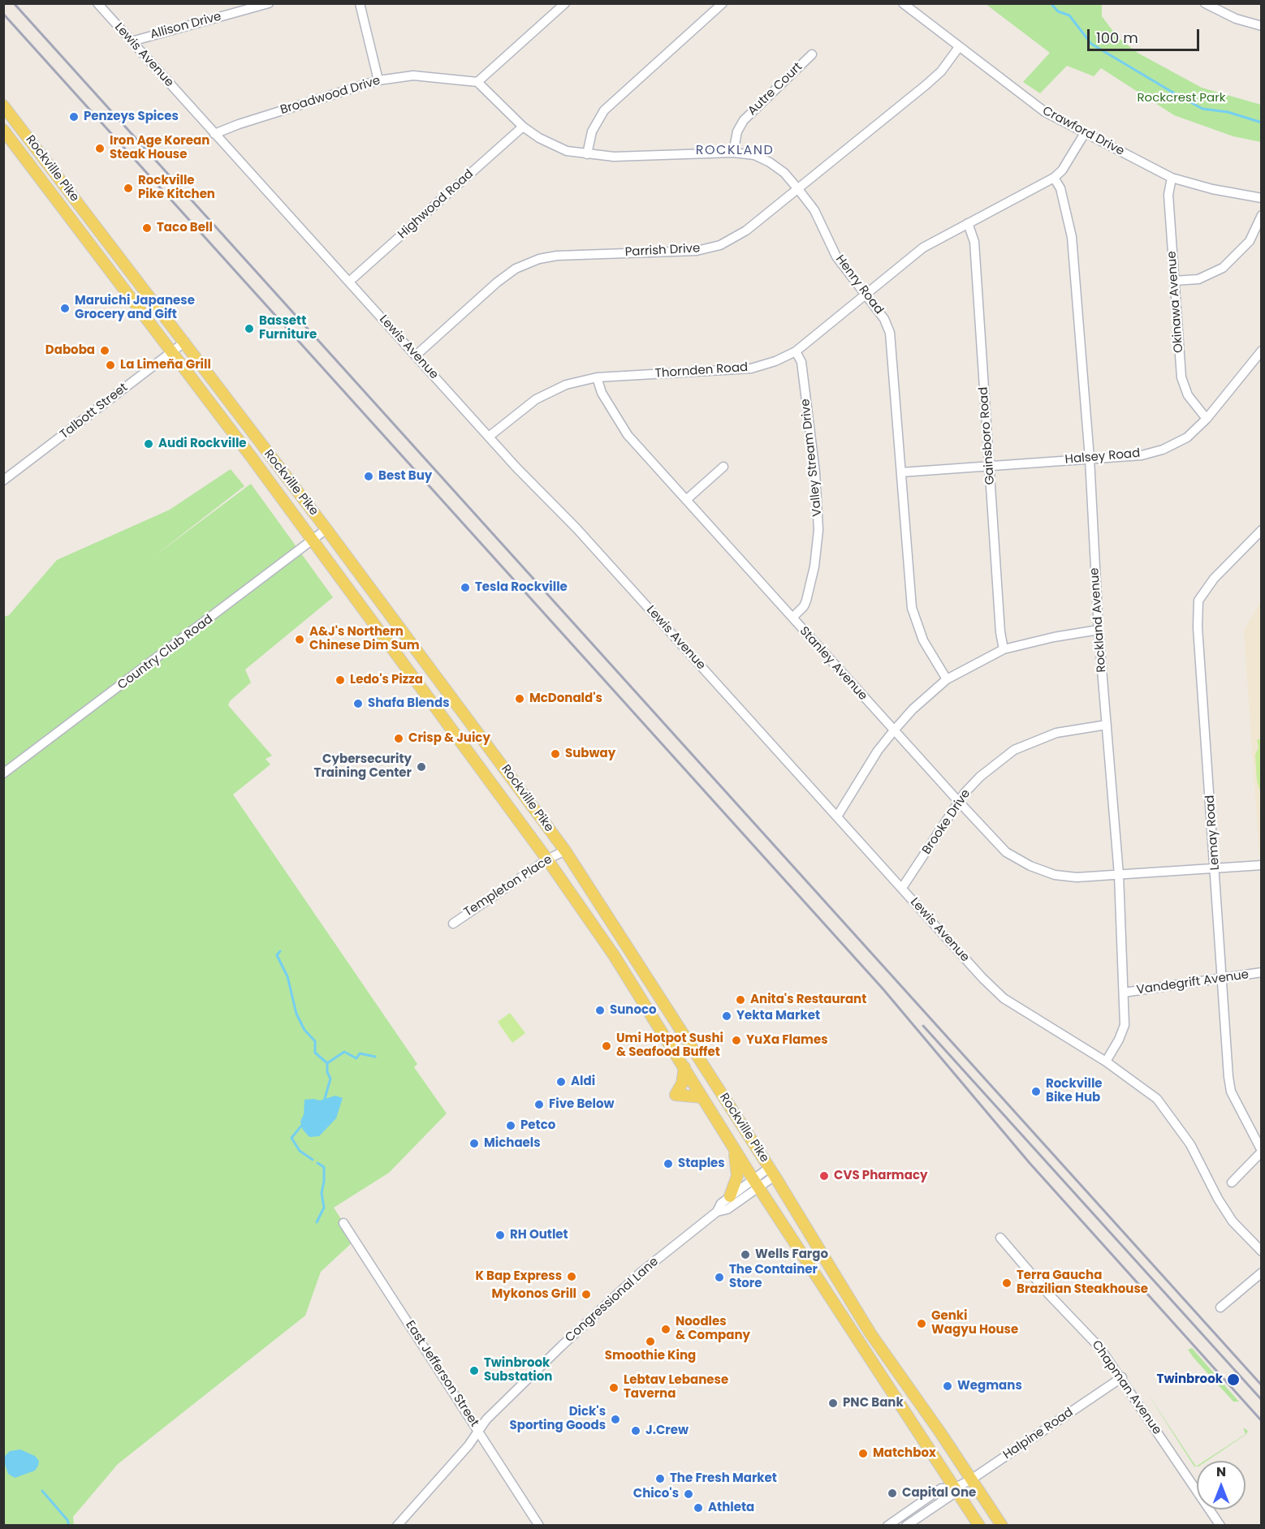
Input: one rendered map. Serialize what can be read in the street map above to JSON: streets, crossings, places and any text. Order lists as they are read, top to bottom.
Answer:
{
  "streets": {
    "main road": ["Rockville Pike"],
    "street": [
      "Allison Drive",
      "Lewis Avenue",
      "Autre Court",
      "Broadwood Drive",
      "Crawford Drive",
      "Highwood Road",
      "Parrish Drive",
      "Henry Road",
      "Okinawa Avenue",
      "Thornden Road",
      "Talbott Street",
      "Gainsboro Road",
      "Halsey Road",
      "Valley Stream Drive",
      "Rockland Avenue",
      "Country Club Road",
      "Stanley Avenue",
      "Brooke Drive",
      "Lemay Road",
      "Templeton Place",
      "Vandegrift Avenue",
      "Congressional Lane",
      "East Jefferson Street",
      "Chapman Avenue",
      "Halpine Road"
    ]
  },
  "crossings": [
    ["Allison Drive", "Lewis Avenue"],
    ["Lewis Avenue", "Broadwood Drive"],
    ["Lewis Avenue", "Highwood Road"],
    ["Lewis Avenue", "Parrish Drive"],
    ["Lewis Avenue", "Thornden Road"],
    ["Lewis Avenue", "Rockland Avenue"],
    ["Lewis Avenue", "Brooke Drive"],
    ["Autre Court", "Henry Road"],
    ["Broadwood Drive", "Henry Road"],
    ["Crawford Drive", "Parrish Drive"],
    ["Crawford Drive", "Okinawa Avenue"],
    ["Crawford Drive", "Thornden Road"],
    ["Rockville Pike", "Talbott Street"],
    ["Rockville Pike", "Country Club Road"],
    ["Rockville Pike", "Templeton Place"],
    ["Rockville Pike", "Congressional Lane"],
    ["Rockville Pike", "Halpine Road"],
    ["Highwood Road", "Henry Road"],
    ["Parrish Drive", "Henry Road"],
    ["Henry Road", "Thornden Road"],
    ["Henry Road", "Halsey Road"],
    ["Okinawa Avenue", "Halsey Road"],
    ["Thornden Road", "Gainsboro Road"],
    ["Thornden Road", "Valley Stream Drive"],
    ["Thornden Road", "Rockland Avenue"],
    ["Thornden Road", "Stanley Avenue"],
    ["Gainsboro Road", "Halsey Road"],
    ["Halsey Road", "Rockland Avenue"],
    ["Valley Stream Drive", "Stanley Avenue"],
    ["Rockland Avenue", "Stanley Avenue"],
    ["Rockland Avenue", "Brooke Drive"],
    ["Rockland Avenue", "Vandegrift Avenue"],
    ["Stanley Avenue", "Brooke Drive"],
    ["Stanley Avenue", "Lemay Road"],
    ["Lemay Road", "Vandegrift Avenue"],
    ["Congressional Lane", "East Jefferson Street"],
    ["Chapman Avenue", "Halpine Road"]
  ],
  "districts": ["ROCKLAND"],
  "parks": ["Rockcrest Park"],
  "places": [
    "Penzeys Spices",
    "Iron Age Korean Steak House",
    "Rockville Pike Kitchen",
    "Taco Bell",
    "Maruichi Japanese Grocery and Gift",
    "Bassett Furniture",
    "Daboba",
    "La Limeña Grill",
    "Audi Rockville",
    "Best Buy",
    "Tesla Rockville",
    "A&J's Northern Chinese Dim Sum",
    "Ledo's Pizza",
    "McDonald's",
    "Shafa Blends",
    "Crisp & Juicy",
    "Subway",
    "Cybersecurity Training Center",
    "Anita's Restaurant",
    "Sunoco",
    "Yekta Market",
    "YuXa Flames",
    "Umi Hotpot Sushi & Seafood Buffet",
    "Aldi",
    "Rockville Bike Hub",
    "Five Below",
    "Petco",
    "Michaels",
    "Staples",
    "CVS Pharmacy",
    "RH Outlet",
    "Wells Fargo",
    "K Bap Express",
    "The Container Store",
    "Terra Gaucha Brazilian Steakhouse",
    "Mykonos Grill",
    "Genki Wagyu House",
    "Noodles & Company",
    "Smoothie King",
    "Twinbrook Substation",
    "Twinbrook",
    "Wegmans",
    "Lebtav Lebanese Taverna",
    "PNC Bank",
    "Dick's Sporting Goods",
    "J.Crew",
    "Matchbox",
    "The Fresh Market",
    "Capital One",
    "Chico's",
    "Athleta"
  ],
  "scale_bar": "100 m",
  "north": "top"
}
